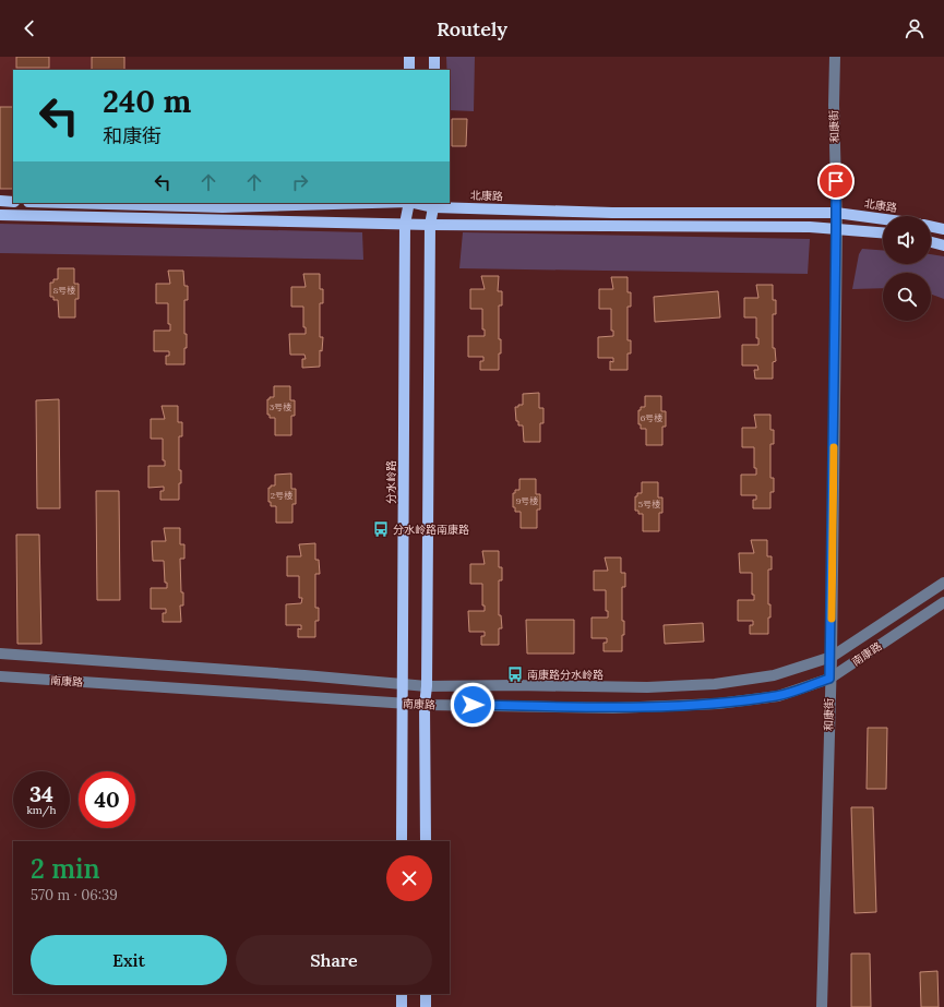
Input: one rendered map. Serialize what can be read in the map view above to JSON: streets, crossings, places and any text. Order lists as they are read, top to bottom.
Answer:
{
  "streets": {
    "main road": ["北康路", "分水岭路"],
    "street": ["和康街", "南康路"]
  },
  "crossings": [
    ["和康街", "北康路"],
    ["和康街", "南康路"],
    ["分水岭路", "南康路"]
  ],
  "places": {
    "bus stop": ["分水岭路南康路", "南康路分水岭路"]
  },
  "house_numbers": [
    "8号楼",
    "3号楼",
    "6号楼",
    "2号楼",
    "9号楼",
    "5号楼"
  ],
  "page": {
    "header": "Routely",
    "turn": ["240 m", "和康街"],
    "speed": "34 km/h",
    "limit": "40",
    "heading": ["2 min", "570 m · 06:39"],
    "buttons": ["Exit", "Share"]
  }
}
